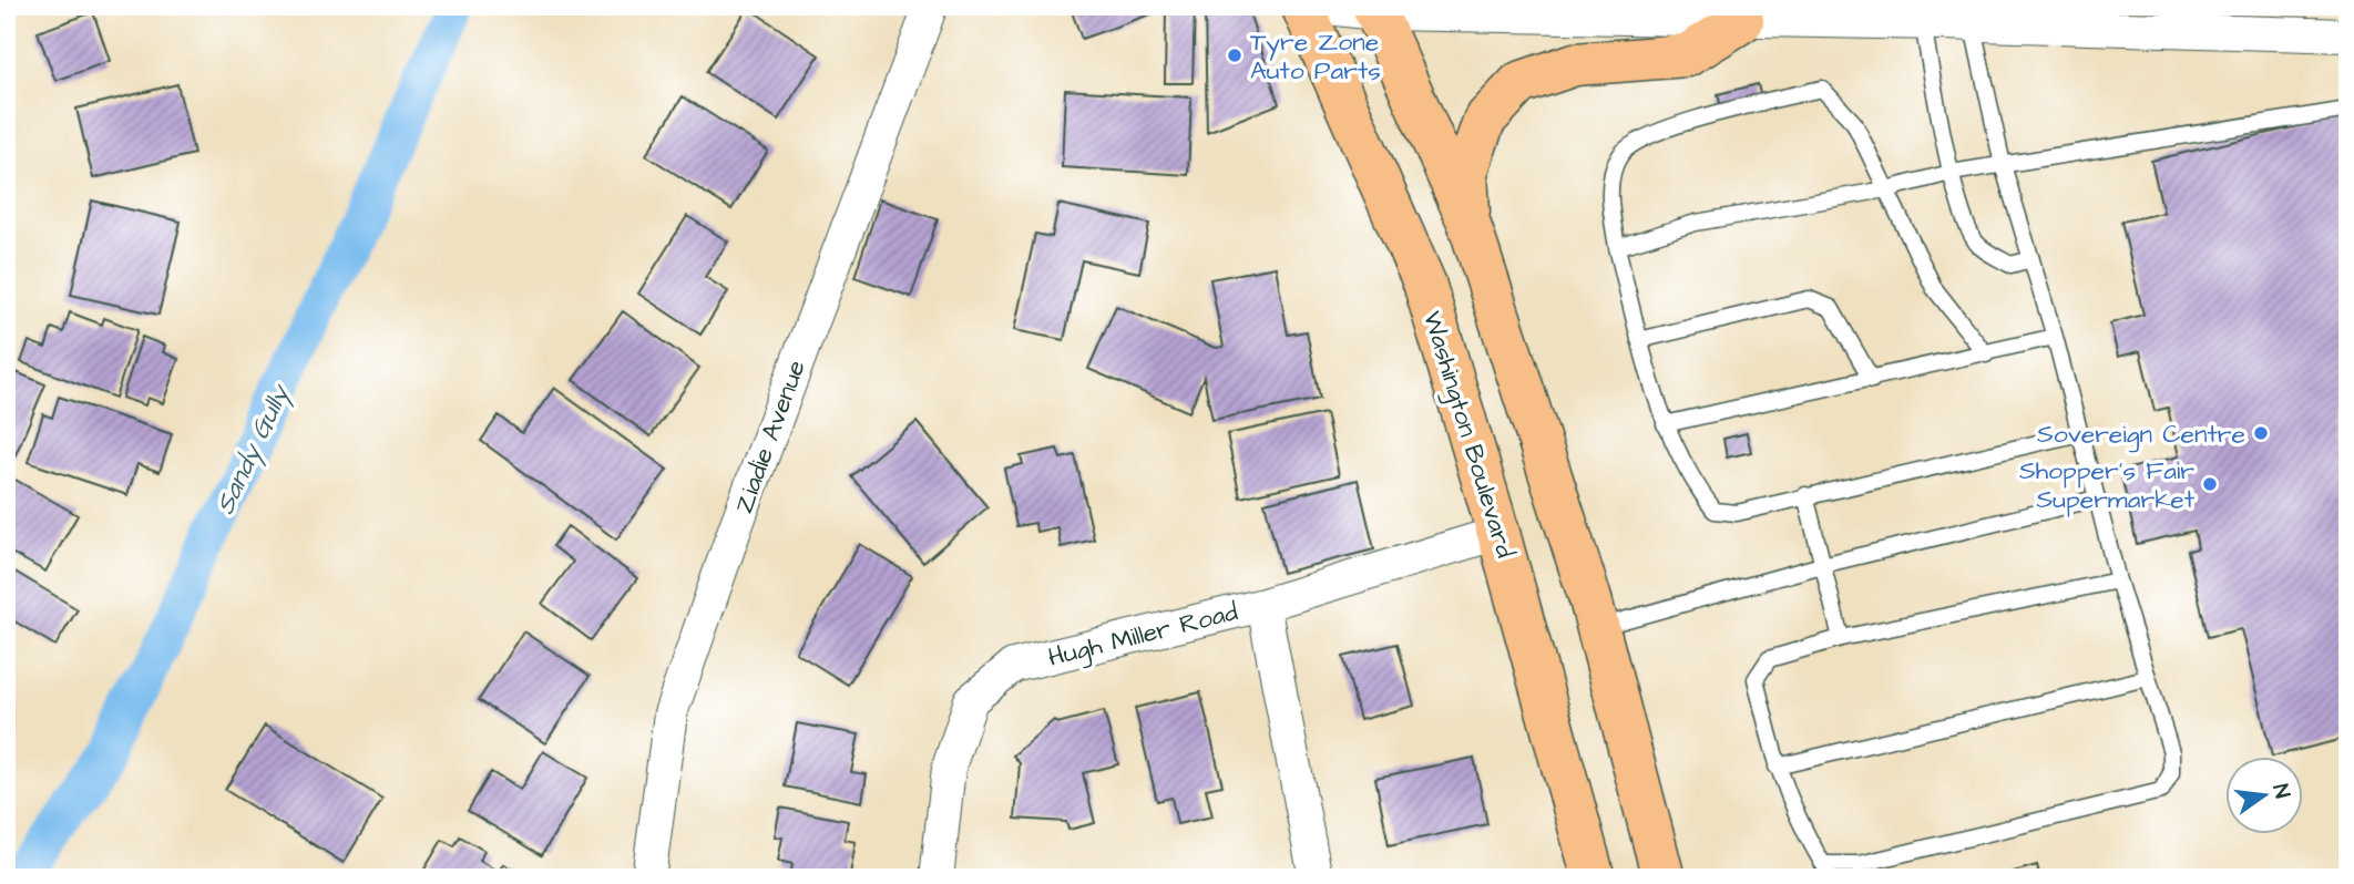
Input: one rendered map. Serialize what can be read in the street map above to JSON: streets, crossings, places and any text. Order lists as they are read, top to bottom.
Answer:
{
  "streets": {
    "highway": ["Washington Boulevard"],
    "street": ["Ziadie Avenue", "Hugh Miller Road"]
  },
  "crossings": [
    ["Washington Boulevard", "Hugh Miller Road"]
  ],
  "water": ["Sandy Gully"],
  "places": ["Tyre Zone Auto Parts", "Sovereign Centre", "Shopper's Fair Supermarket"],
  "north": "right"
}
